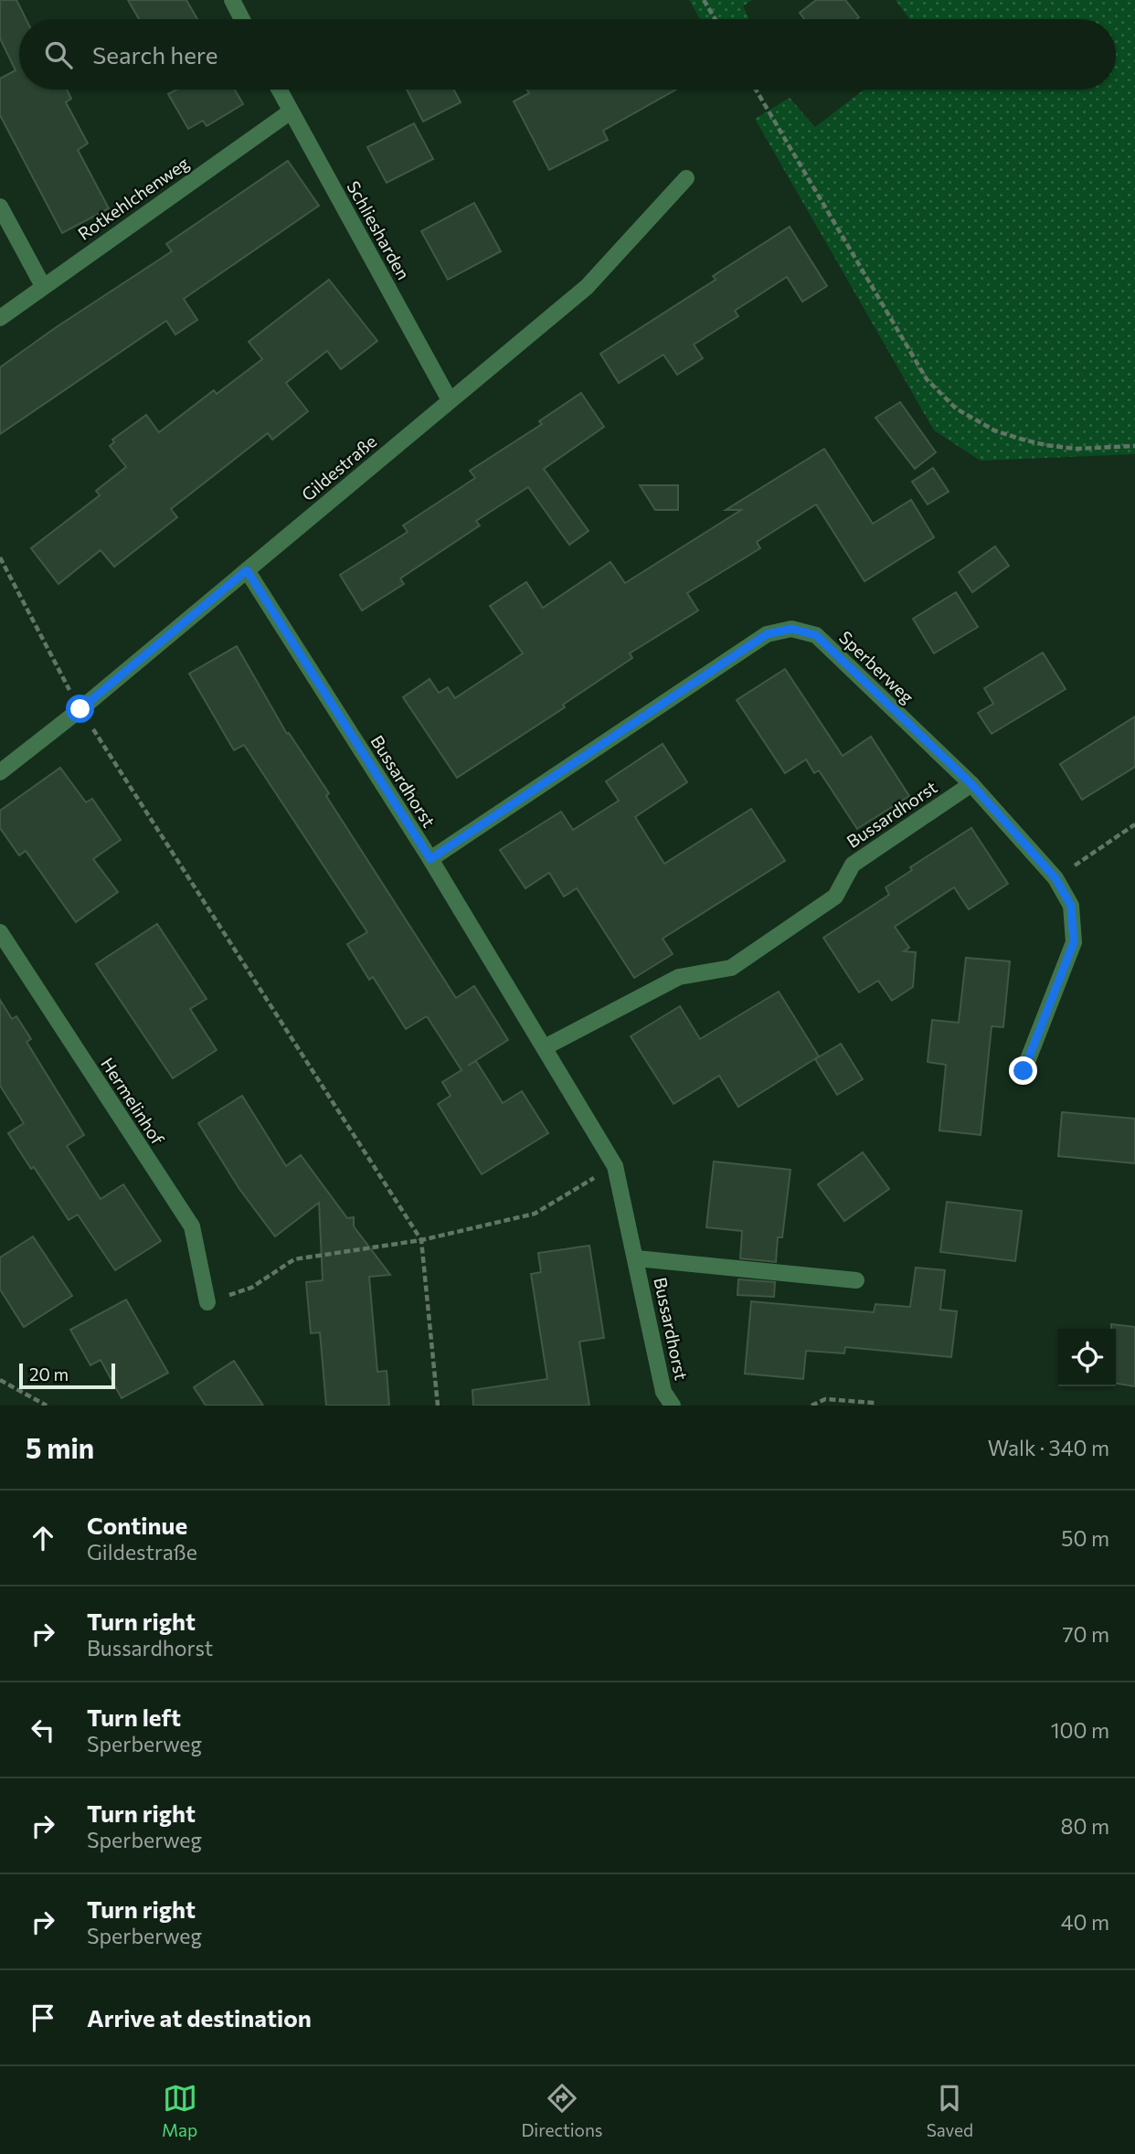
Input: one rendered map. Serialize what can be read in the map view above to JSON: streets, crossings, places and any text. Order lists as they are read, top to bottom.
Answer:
{
  "streets": {
    "street": [
      "Rotkehlchenweg",
      "Schliesharden",
      "Gildestraße",
      "Sperberweg",
      "Bussardhorst",
      "Hermelinhof"
    ]
  },
  "crossings": [
    ["Rotkehlchenweg", "Schliesharden"],
    ["Schliesharden", "Gildestraße"],
    ["Gildestraße", "Bussardhorst"],
    ["Sperberweg", "Bussardhorst"]
  ],
  "scale_bar": "20 m",
  "page": {
    "search": "Search here",
    "scale": "20 m",
    "heading": ["5 min", "Walk · 340 m"],
    "list": [
      ["Continue", "Gildestraße", "50 m"],
      ["Turn right", "Bussardhorst", "70 m"],
      ["Turn left", "Sperberweg", "100 m"],
      ["Turn right", "Sperberweg", "80 m"],
      ["Turn right", "Sperberweg", "40 m"],
      "Arrive at destination"
    ],
    "nav": ["Map", "Directions", "Saved"]
  }
}
